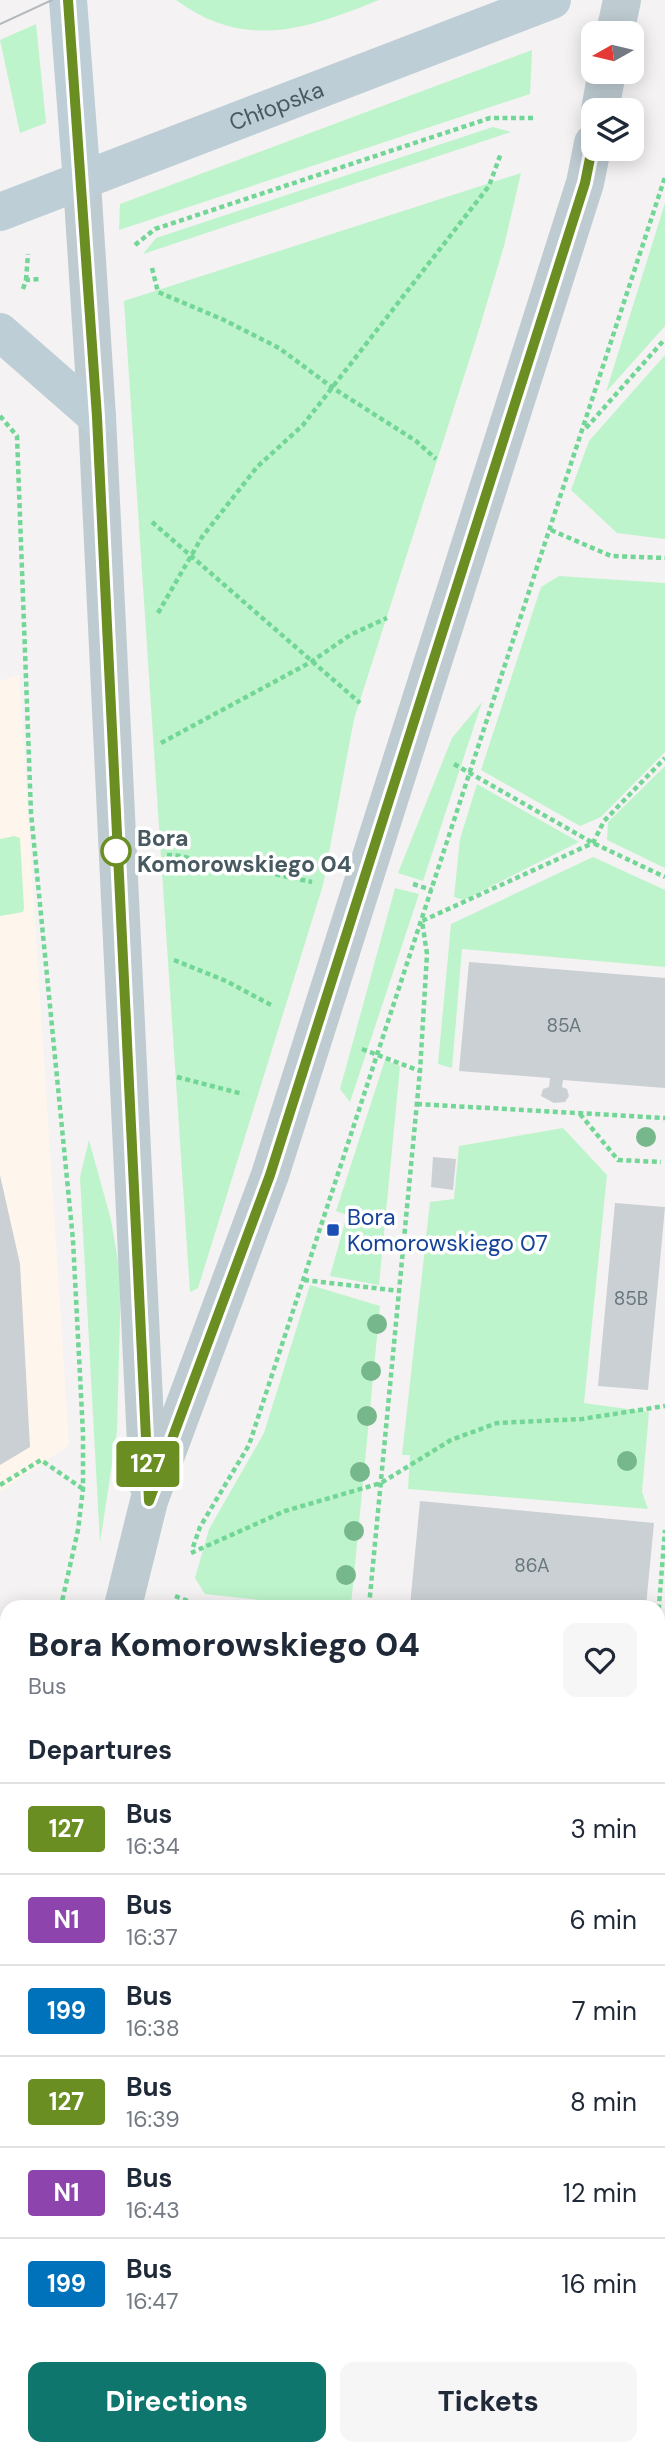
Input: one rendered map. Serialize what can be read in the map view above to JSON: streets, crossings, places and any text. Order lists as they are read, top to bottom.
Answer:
{
  "streets": {
    "main road": ["Chłopska"]
  },
  "places": {
    "other": ["Bora Komorowskiego 04"],
    "transit": ["Bora Komorowskiego 07"]
  },
  "lines": ["bus line 127"],
  "house_numbers": ["85A", "85B", "86A"],
  "north": "left",
  "page": {
    "on_map": "127",
    "heading": [
      ["Bora Komorowskiego 04", "Bus"],
      "Departures"
    ],
    "list": [
      {
        "mark": "127",
        "name": "Bus",
        "note": "16:34",
        "value": "3 min"
      },
      {
        "mark": "N1",
        "name": "Bus",
        "note": "16:37",
        "value": "6 min"
      },
      {
        "mark": "199",
        "name": "Bus",
        "note": "16:38",
        "value": "7 min"
      },
      {
        "mark": "127",
        "name": "Bus",
        "note": "16:39",
        "value": "8 min"
      },
      {
        "mark": "N1",
        "name": "Bus",
        "note": "16:43",
        "value": "12 min"
      },
      {
        "mark": "199",
        "name": "Bus",
        "note": "16:47",
        "value": "16 min"
      }
    ],
    "buttons": ["Directions", "Tickets"]
  }
}
